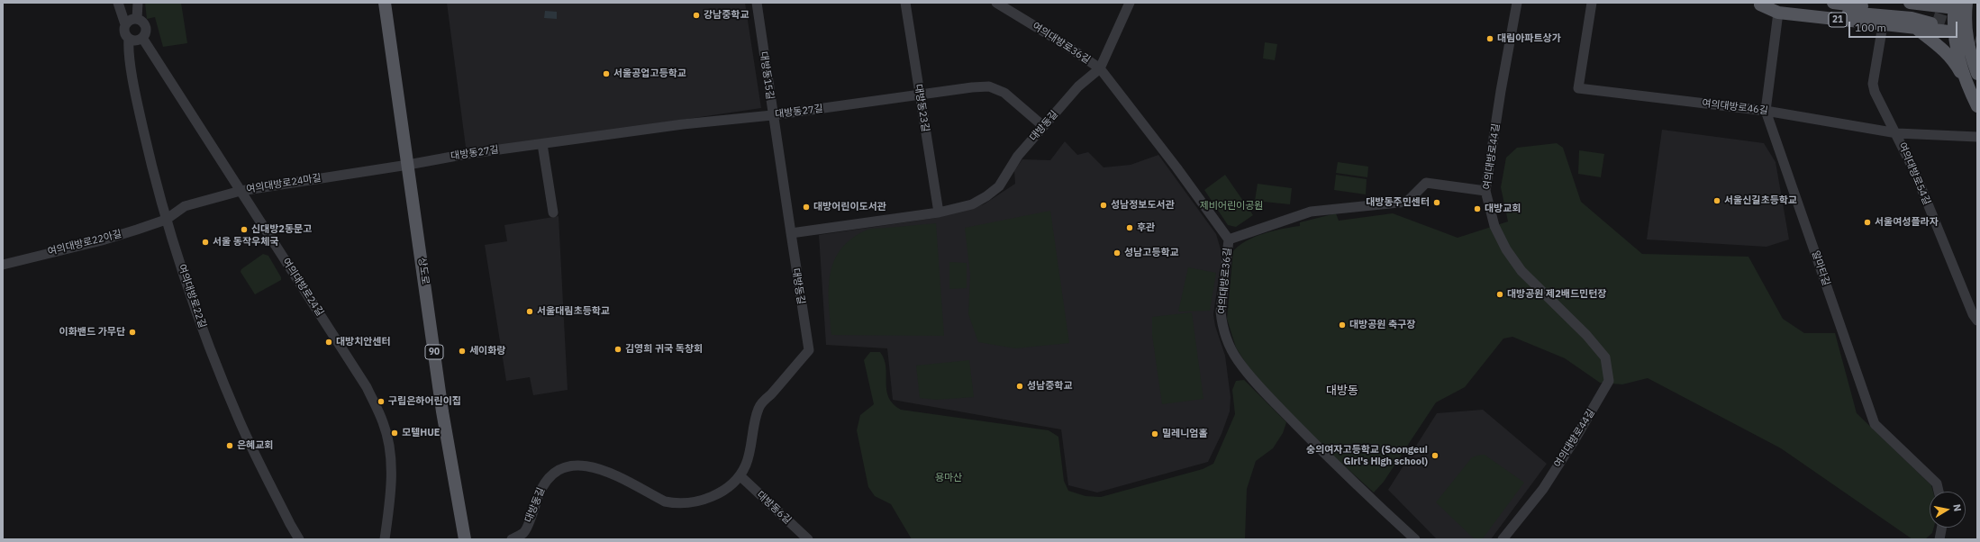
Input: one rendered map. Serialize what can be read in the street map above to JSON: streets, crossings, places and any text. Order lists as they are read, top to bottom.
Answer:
{
  "streets": {
    "main road": ["21", "상도로", "90"],
    "street": [
      "여의대방로36길",
      "대방동15길",
      "여의대방로46길",
      "대방동23길",
      "대방동27길",
      "대방동길",
      "여의대방로44길",
      "여의대방로54길",
      "여의대방로24마길",
      "여의대방로22아길",
      "알마타길",
      "여의대방로24길",
      "여의대방로22길",
      "대방동6길"
    ]
  },
  "crossings": [
    ["21", "여의대방로54길"],
    ["21", "알마타길"],
    ["여의대방로36길", "대방동길"],
    ["대방동15길", "대방동27길"],
    ["대방동15길", "대방동길"],
    ["여의대방로46길", "여의대방로54길"],
    ["여의대방로46길", "알마타길"],
    ["대방동23길", "대방동27길"],
    ["대방동23길", "대방동길"],
    ["대방동27길", "대방동길"],
    ["대방동27길", "여의대방로24마길"],
    ["대방동27길", "상도로"],
    ["대방동길", "대방동6길"],
    ["여의대방로24마길", "여의대방로22아길"],
    ["여의대방로24마길", "상도로"],
    ["여의대방로24마길", "여의대방로24길"],
    ["여의대방로24마길", "여의대방로22길"],
    ["여의대방로22아길", "여의대방로22길"],
    ["여의대방로24길", "여의대방로22길"]
  ],
  "districts": ["대방동"],
  "parks": ["제비어린이공원", "용마산"],
  "places": [
    "강남중학교",
    "대림아파트상가",
    "서울공업고등학교",
    "서울신길초등학교",
    "대방동주민센터",
    "성남정보도서관",
    "대방어린이도서관",
    "대방교회",
    "서울여성플라자",
    "후관",
    "신대방2동문고",
    "서울 동작우체국",
    "성남고등학교",
    "대방공원 제2배드민턴장",
    "서울대림초등학교",
    "대방공원 축구장",
    "이화밴드 가무단",
    "대방치안센터",
    "김영희 귀국 독창회",
    "세이화랑",
    "성남중학교",
    "구립은하어린이집",
    "모텔HUE",
    "밀레니엄홀",
    "은혜교회",
    "숭의여자고등학교 (Soongeui Girl's High school)"
  ],
  "scale_bar": "100 m",
  "north": "right"
}
